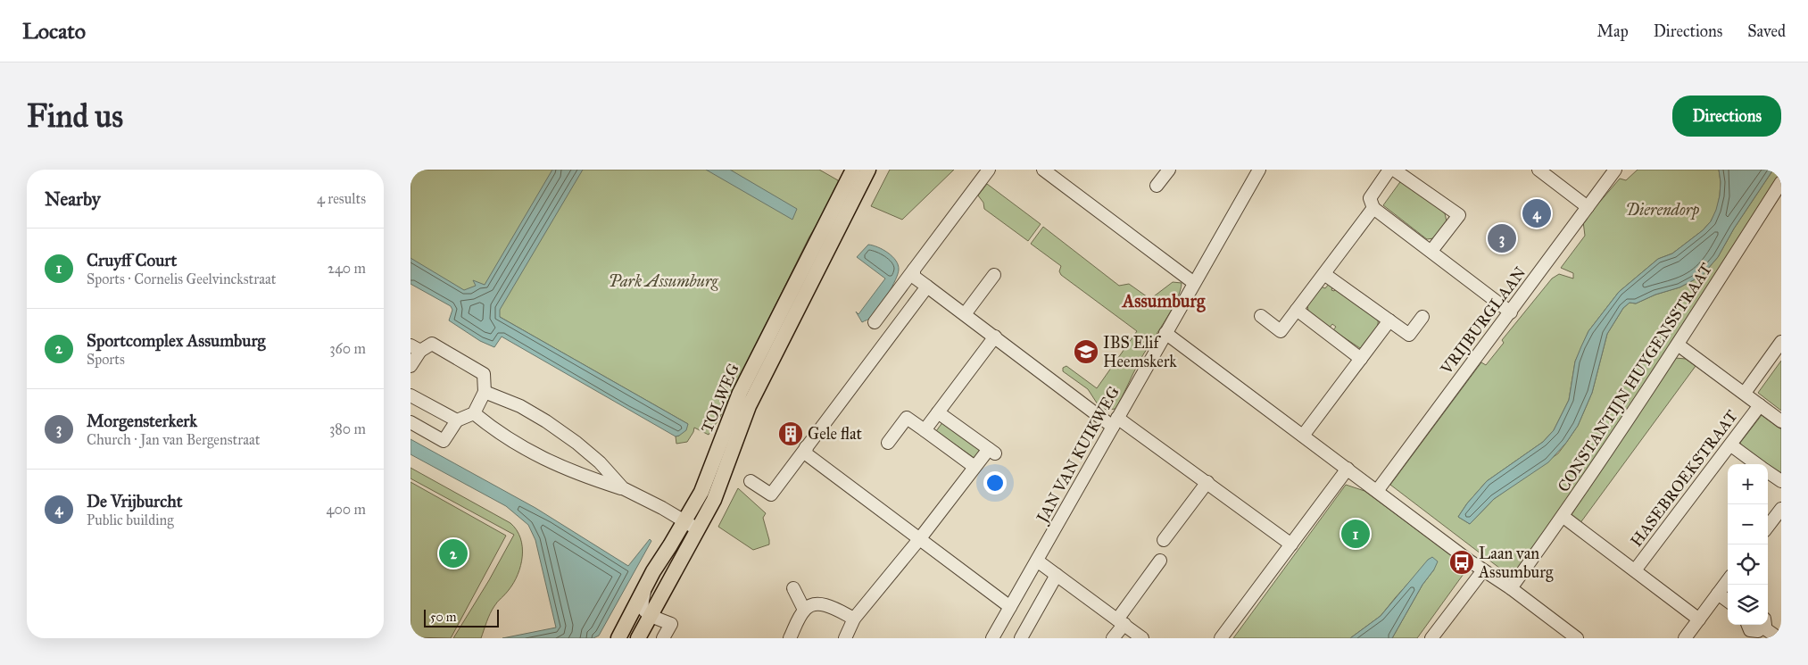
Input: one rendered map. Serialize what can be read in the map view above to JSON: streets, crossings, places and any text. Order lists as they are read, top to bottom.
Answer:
{
  "streets": {
    "main road": ["TOLWEG"],
    "street": [
      "VRIJBURGLAAN",
      "CONSTANTIJN HUYGENSSTRAAT",
      "JAN VAN KUIKWEG",
      "HASEBROEKSTRAAT"
    ]
  },
  "districts": ["Assumburg"],
  "parks": ["Dierendorp", "Park Assumburg"],
  "places": {
    "school or university": ["IBS Elif Heemskerk"],
    "building": ["Gele flat"],
    "bus stop": ["Laan van Assumburg"]
  },
  "scale_bar": "50 m",
  "page": {
    "header": "Locato",
    "nav": ["Map", "Directions", "Saved"],
    "buttons": "Directions",
    "title": "Find us",
    "heading": ["Nearby", "4 results"],
    "pins": [
      "4",
      "3",
      "1",
      "2"
    ],
    "list": [
      {
        "mark": "1",
        "name": "Cruyff Court",
        "note": "Sports · Cornelis Geelvinckstraat",
        "value": "240 m"
      },
      {
        "mark": "2",
        "name": "Sportcomplex Assumburg",
        "note": "Sports",
        "value": "360 m"
      },
      {
        "mark": "3",
        "name": "Morgensterkerk",
        "note": "Church · Jan van Bergenstraat",
        "value": "380 m"
      },
      {
        "mark": "4",
        "name": "De Vrijburcht",
        "note": "Public building",
        "value": "400 m"
      }
    ],
    "map_buttons": ["+", "−"],
    "scale": "50 m"
  }
}
